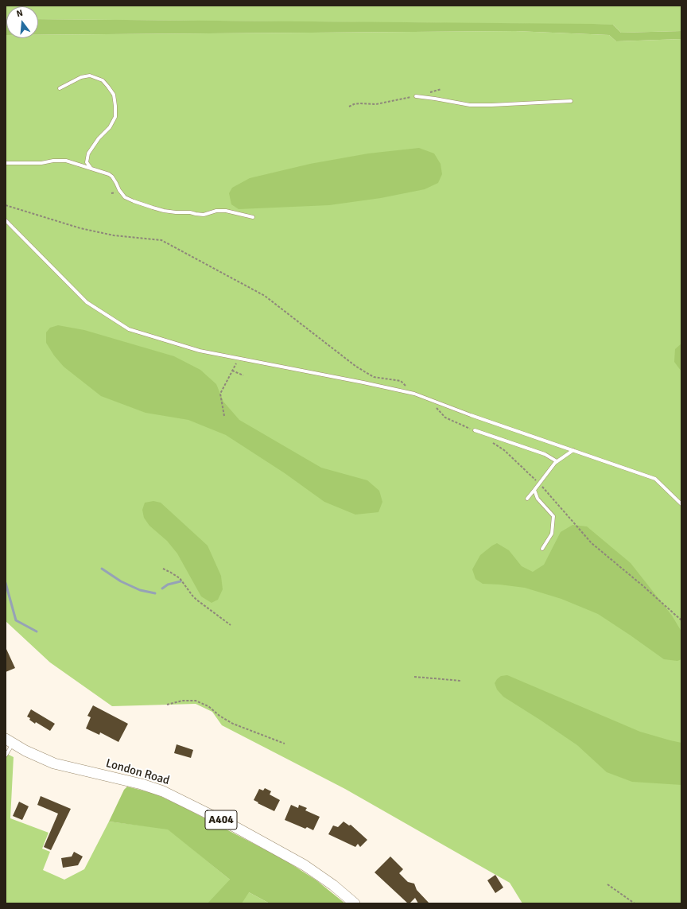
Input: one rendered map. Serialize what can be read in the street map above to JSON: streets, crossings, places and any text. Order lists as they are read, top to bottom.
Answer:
{
  "streets": {
    "main road": ["London Road", "A404"]
  },
  "north": "top"
}
